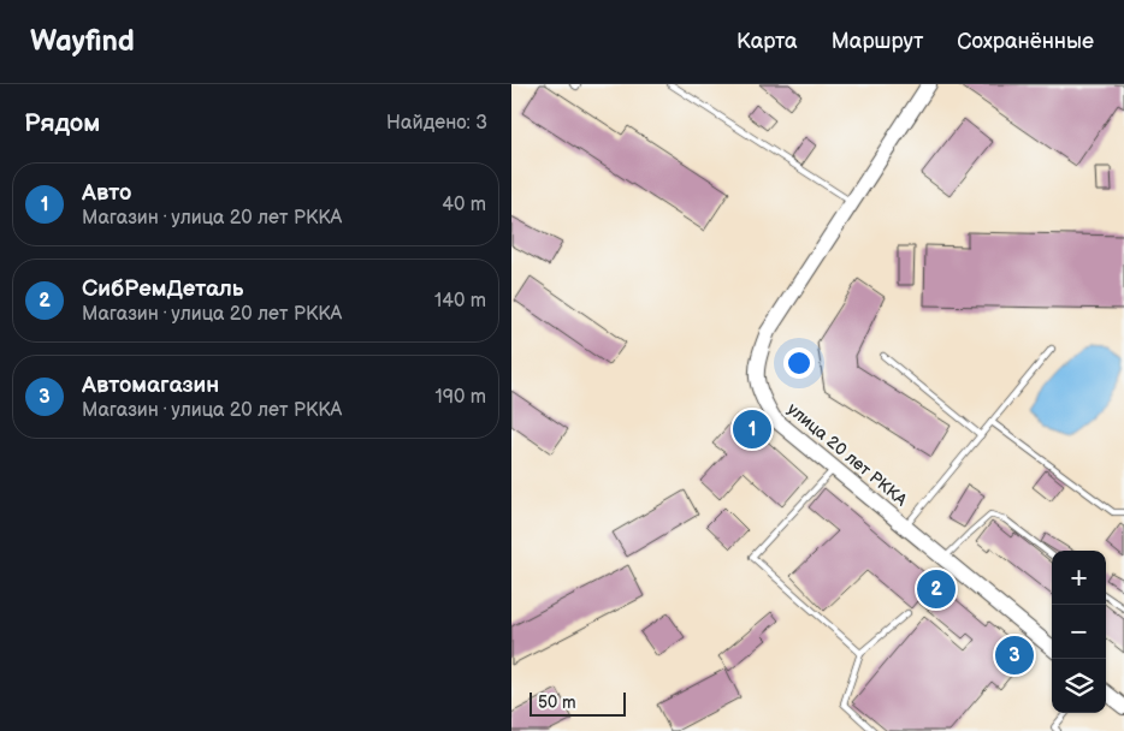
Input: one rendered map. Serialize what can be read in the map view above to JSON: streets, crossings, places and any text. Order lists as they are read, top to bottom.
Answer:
{
  "streets": {
    "main road": ["улица 20 лет РККА"]
  },
  "scale_bar": "50 m",
  "page": {
    "header": "Wayfind",
    "nav": ["Карта", "Маршрут", "Сохранённые"],
    "heading": ["Рядом", "Найдено: 3"],
    "list": [
      {
        "mark": "1",
        "name": "Авто",
        "note": "Магазин · улица 20 лет РККА",
        "value": "40 m"
      },
      {
        "mark": "2",
        "name": "СибРемДеталь",
        "note": "Магазин · улица 20 лет РККА",
        "value": "140 m"
      },
      {
        "mark": "3",
        "name": "Автомагазин",
        "note": "Магазин · улица 20 лет РККА",
        "value": "190 m"
      }
    ],
    "pins": ["1", "2", "3"],
    "map_buttons": ["+", "−"],
    "scale": "50 m"
  }
}
